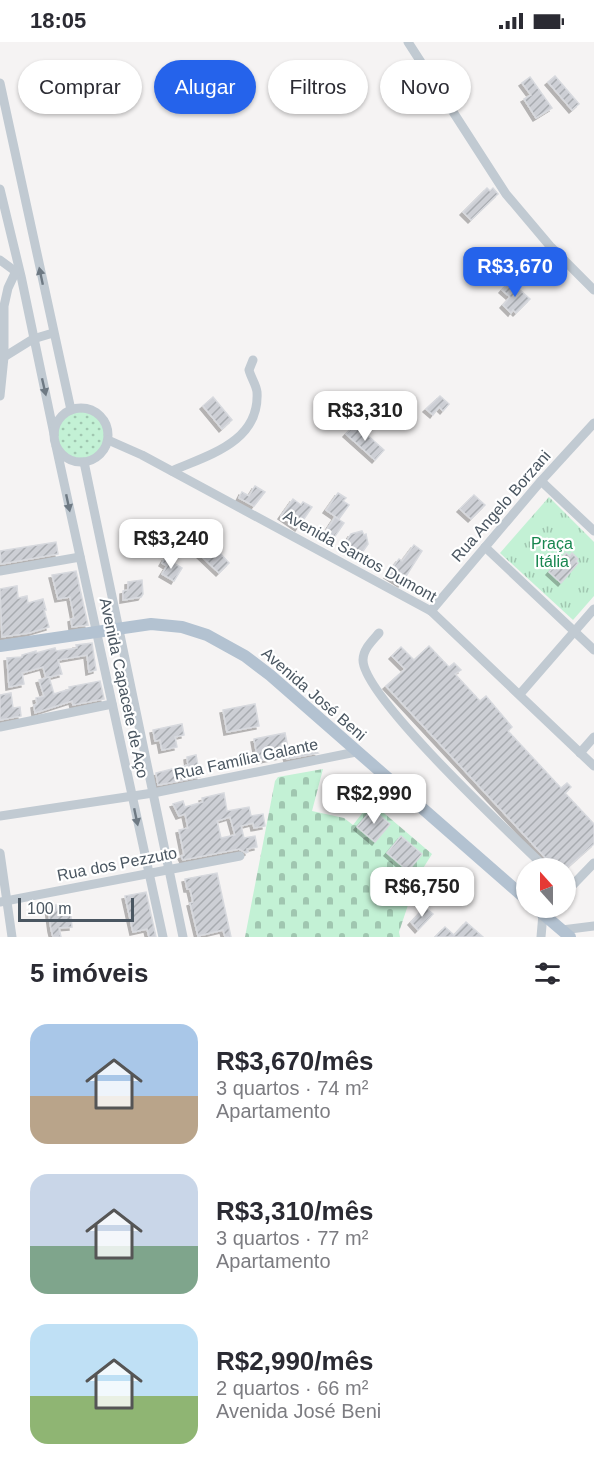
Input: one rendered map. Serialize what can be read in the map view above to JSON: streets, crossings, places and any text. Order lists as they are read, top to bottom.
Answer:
{
  "streets": {
    "main road": ["Avenida José Beni"],
    "street": [
      "Rua Angelo Borzani",
      "Avenida Santos Dumont",
      "Avenida Capacete de Aço",
      "Rua Família Galante",
      "Rua dos Pezzuto"
    ]
  },
  "crossings": [
    ["Rua Angelo Borzani", "Avenida Santos Dumont"],
    ["Avenida Santos Dumont", "Avenida Capacete de Aço"],
    ["Avenida Capacete de Aço", "Avenida José Beni"],
    ["Avenida Capacete de Aço", "Rua Família Galante"],
    ["Avenida Capacete de Aço", "Rua dos Pezzuto"],
    ["Avenida José Beni", "Rua Família Galante"]
  ],
  "parks": ["Praça Itália"],
  "scale_bar": "100 m",
  "north": "top",
  "page": {
    "status": "18:05",
    "chip": [
      "Comprar",
      "Alugar",
      "Filtros",
      "Novo"
    ],
    "price": [
      "R$3,670",
      "R$3,310",
      "R$3,240",
      "R$2,990",
      "R$6,750"
    ],
    "scale": "100 m",
    "heading": "5 imóveis",
    "list": [
      {
        "name": "R$3,670/mês",
        "note": "3 quartos · 74 m² · Apartamento"
      },
      {
        "name": "R$3,310/mês",
        "note": "3 quartos · 77 m² · Apartamento"
      },
      {
        "name": "R$2,990/mês",
        "note": "2 quartos · 66 m² · Avenida José Beni"
      }
    ]
  }
}
